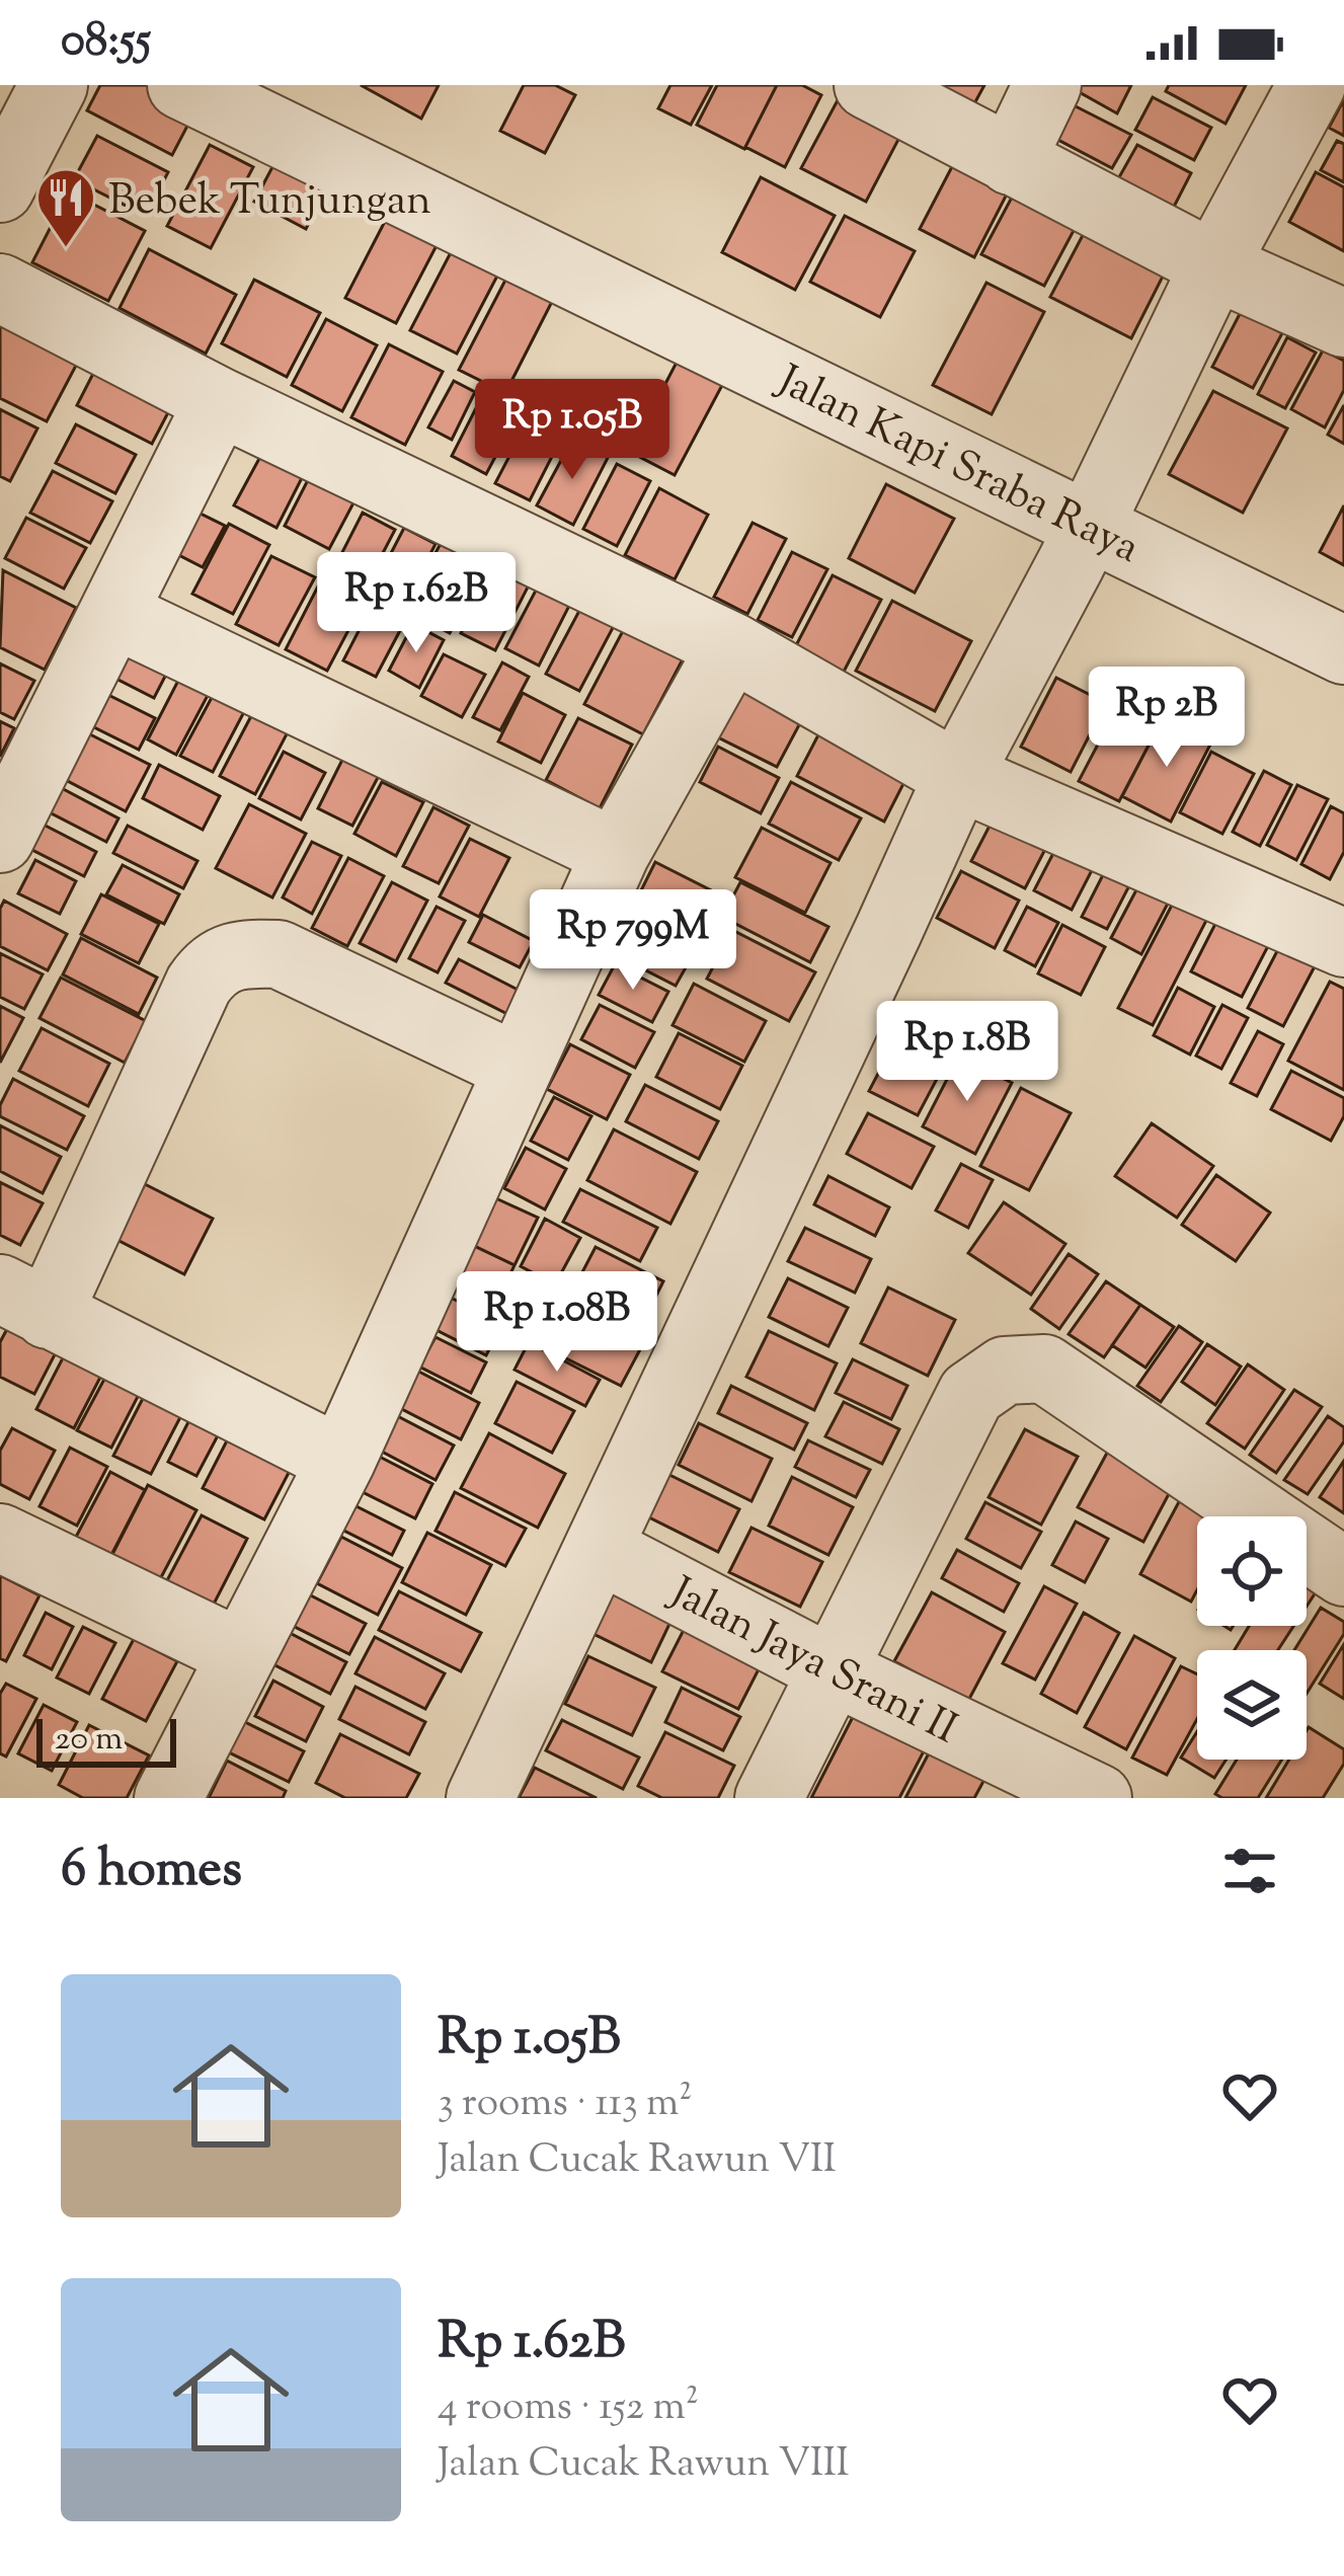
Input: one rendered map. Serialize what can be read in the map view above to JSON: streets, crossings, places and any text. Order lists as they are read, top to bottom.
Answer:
{
  "streets": {
    "street": ["Jalan Kapi Sraba Raya", "Jalan Jaya Srani II"]
  },
  "places": {
    "restaurant": ["Bebek Tunjungan"]
  },
  "scale_bar": "20 m",
  "page": {
    "status": "08:55",
    "price": [
      "Rp 1.05B",
      "Rp 1.62B",
      "Rp 2B",
      "Rp 799M",
      "Rp 1.8B",
      "Rp 1.08B"
    ],
    "scale": "20 m",
    "heading": "6 homes",
    "list": [
      {
        "name": "Rp 1.05B",
        "note": "3 rooms · 113 m² · Jalan Cucak Rawun VII"
      },
      {
        "name": "Rp 1.62B",
        "note": "4 rooms · 152 m² · Jalan Cucak Rawun VIII"
      }
    ]
  }
}
